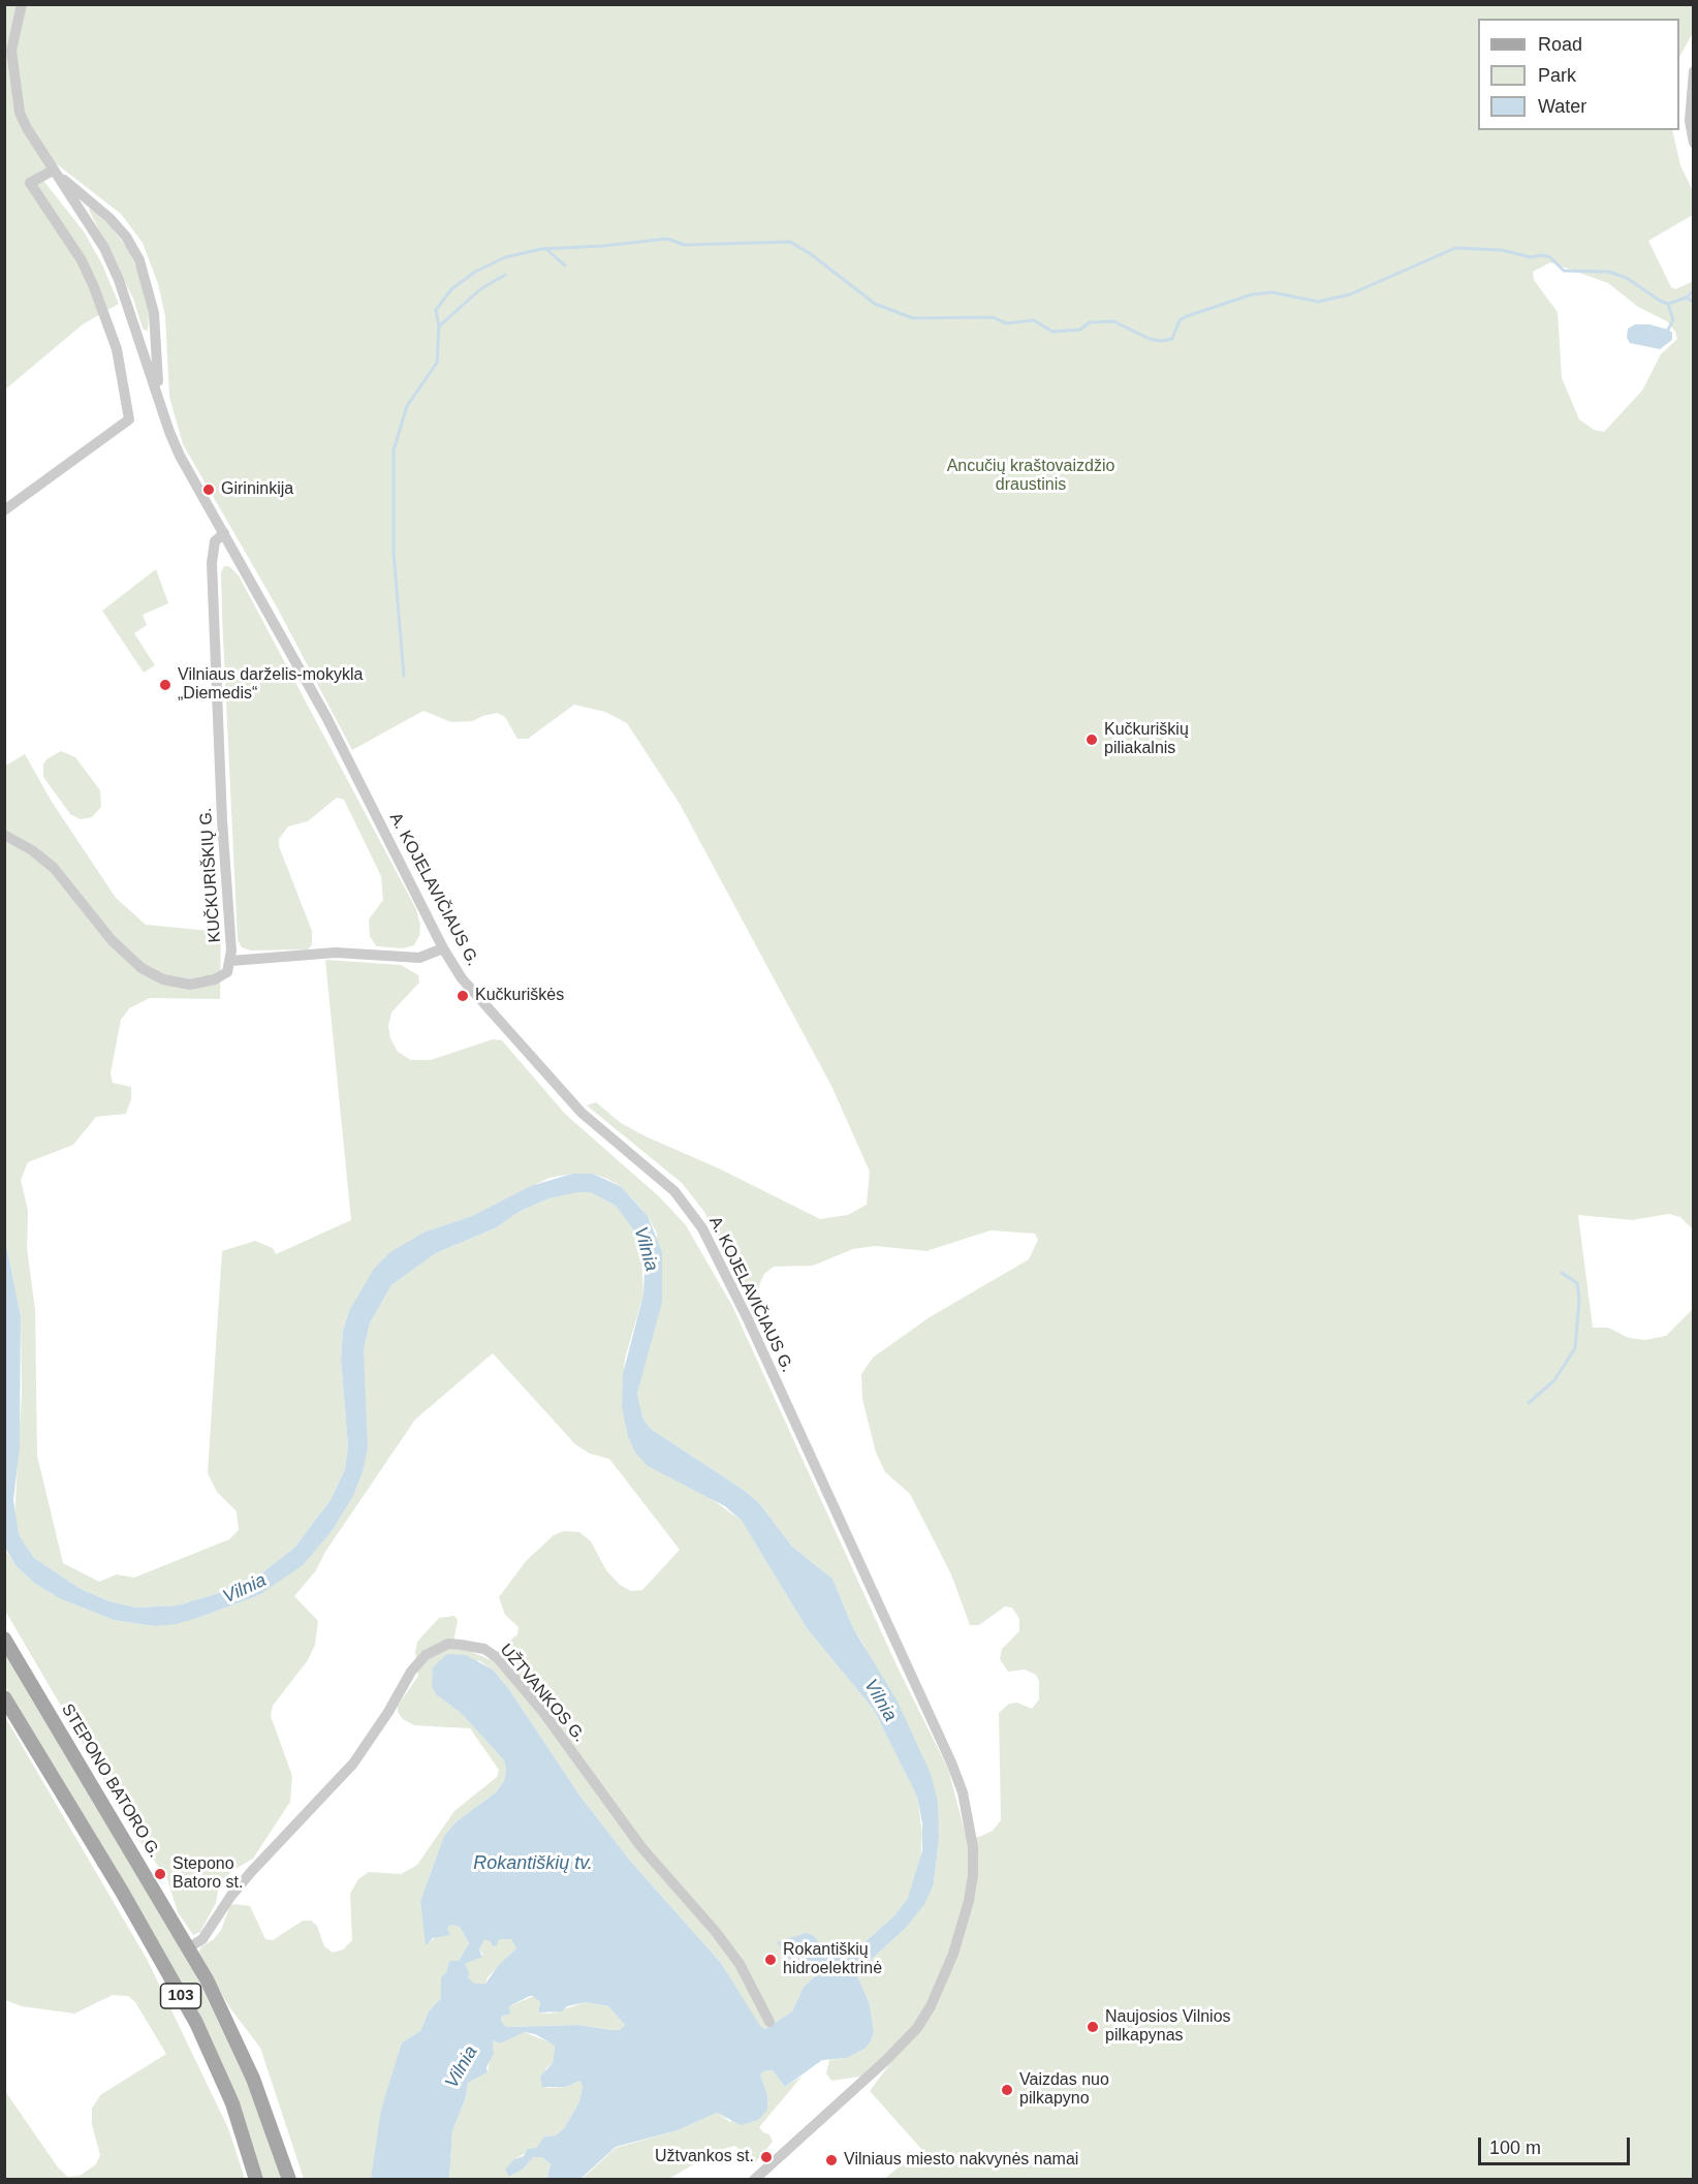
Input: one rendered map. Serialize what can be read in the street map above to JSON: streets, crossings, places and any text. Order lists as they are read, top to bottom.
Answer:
{
  "streets": {
    "main road": ["STEPONO BATORO G.", "103"],
    "street": ["KUČKURIŠKIŲ G.", "A. KOJELAVIČIAUS G.", "UŽTVANKOS G."]
  },
  "crossings": [
    ["KUČKURIŠKIŲ G.", "A. KOJELAVIČIAUS G."],
    ["UŽTVANKOS G.", "STEPONO BATORO G."]
  ],
  "water": ["Vilnia", "Rokantiškių tv."],
  "parks": ["Ancučių kraštovaizdžio draustinis"],
  "places": [
    "Girininkija",
    "Vilniaus darželis-mokykla „Diemedis“",
    "Kučkuriškių piliakalnis",
    "Kučkuriškės",
    "Stepono Batoro st.",
    "Rokantiškių hidroelektrinė",
    "Naujosios Vilnios pilkapynas",
    "Vaizdas nuo pilkapyno",
    "Užtvankos st.",
    "Vilniaus miesto nakvynės namai"
  ],
  "legend": ["Road", "Park", "Water"],
  "scale_bar": "100 m"
}
